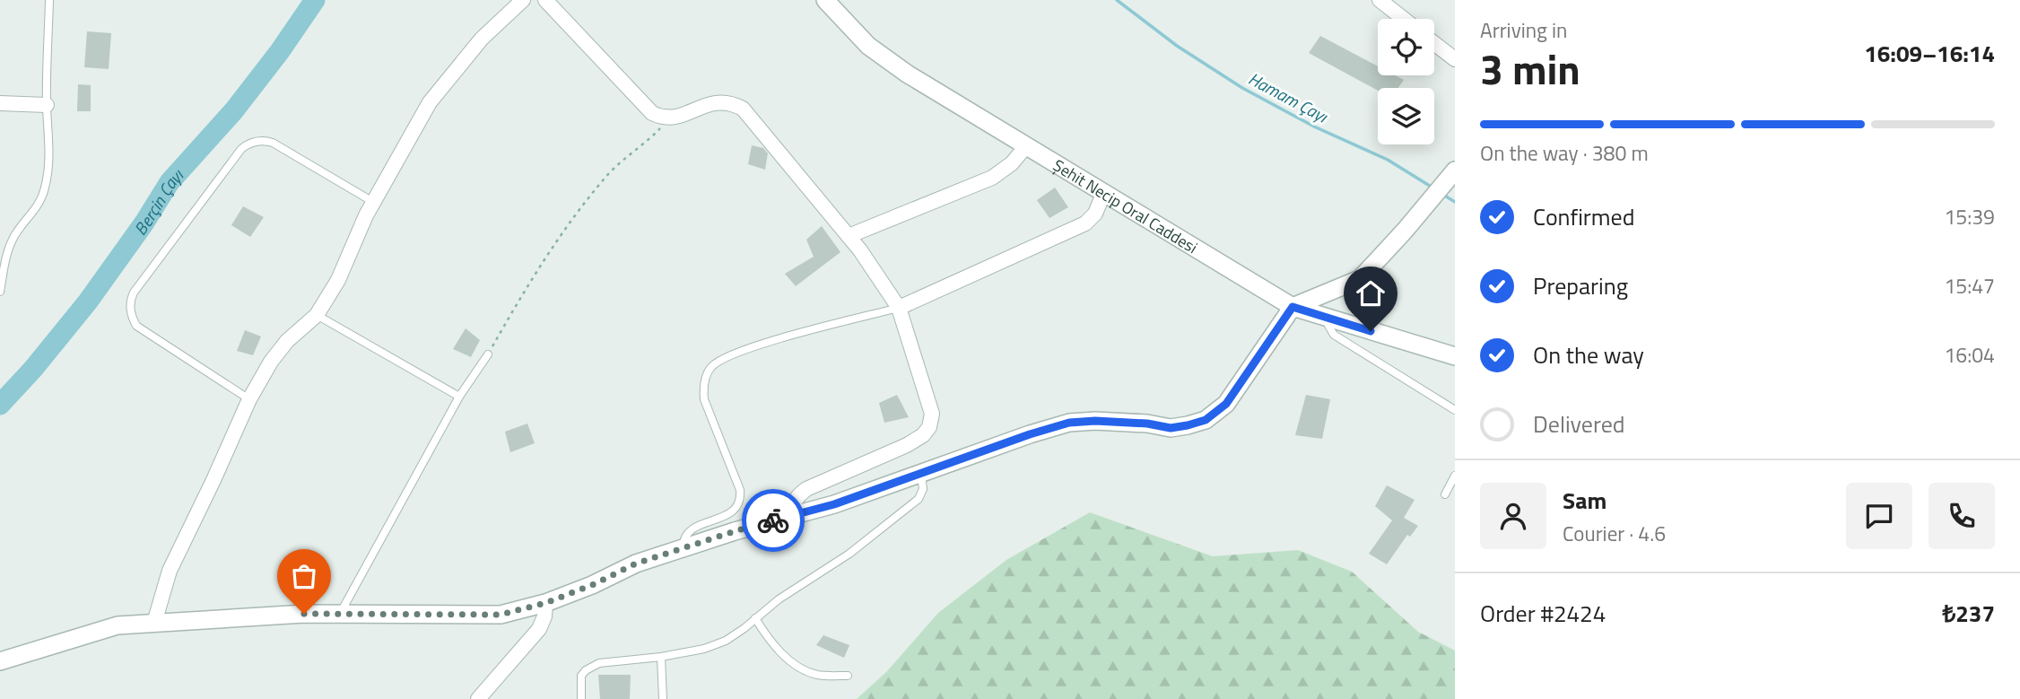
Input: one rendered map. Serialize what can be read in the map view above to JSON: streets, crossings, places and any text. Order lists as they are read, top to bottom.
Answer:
{
  "streets": {
    "street": ["Şehit Necip Oral Caddesi"]
  },
  "water": ["Hamam Çayı", "Berçin Çayı"],
  "page": {
    "heading": ["3 min", "Arriving in", "16:09–16:14"],
    "panel": [
      "Sam",
      "Courier · 4.6",
      "Order #2424",
      "₺237"
    ],
    "bar": "On the way · 380 m",
    "list": [
      ["Confirmed", "15:39"],
      ["Preparing", "15:47"],
      ["On the way", "16:04"],
      "Delivered"
    ]
  }
}
